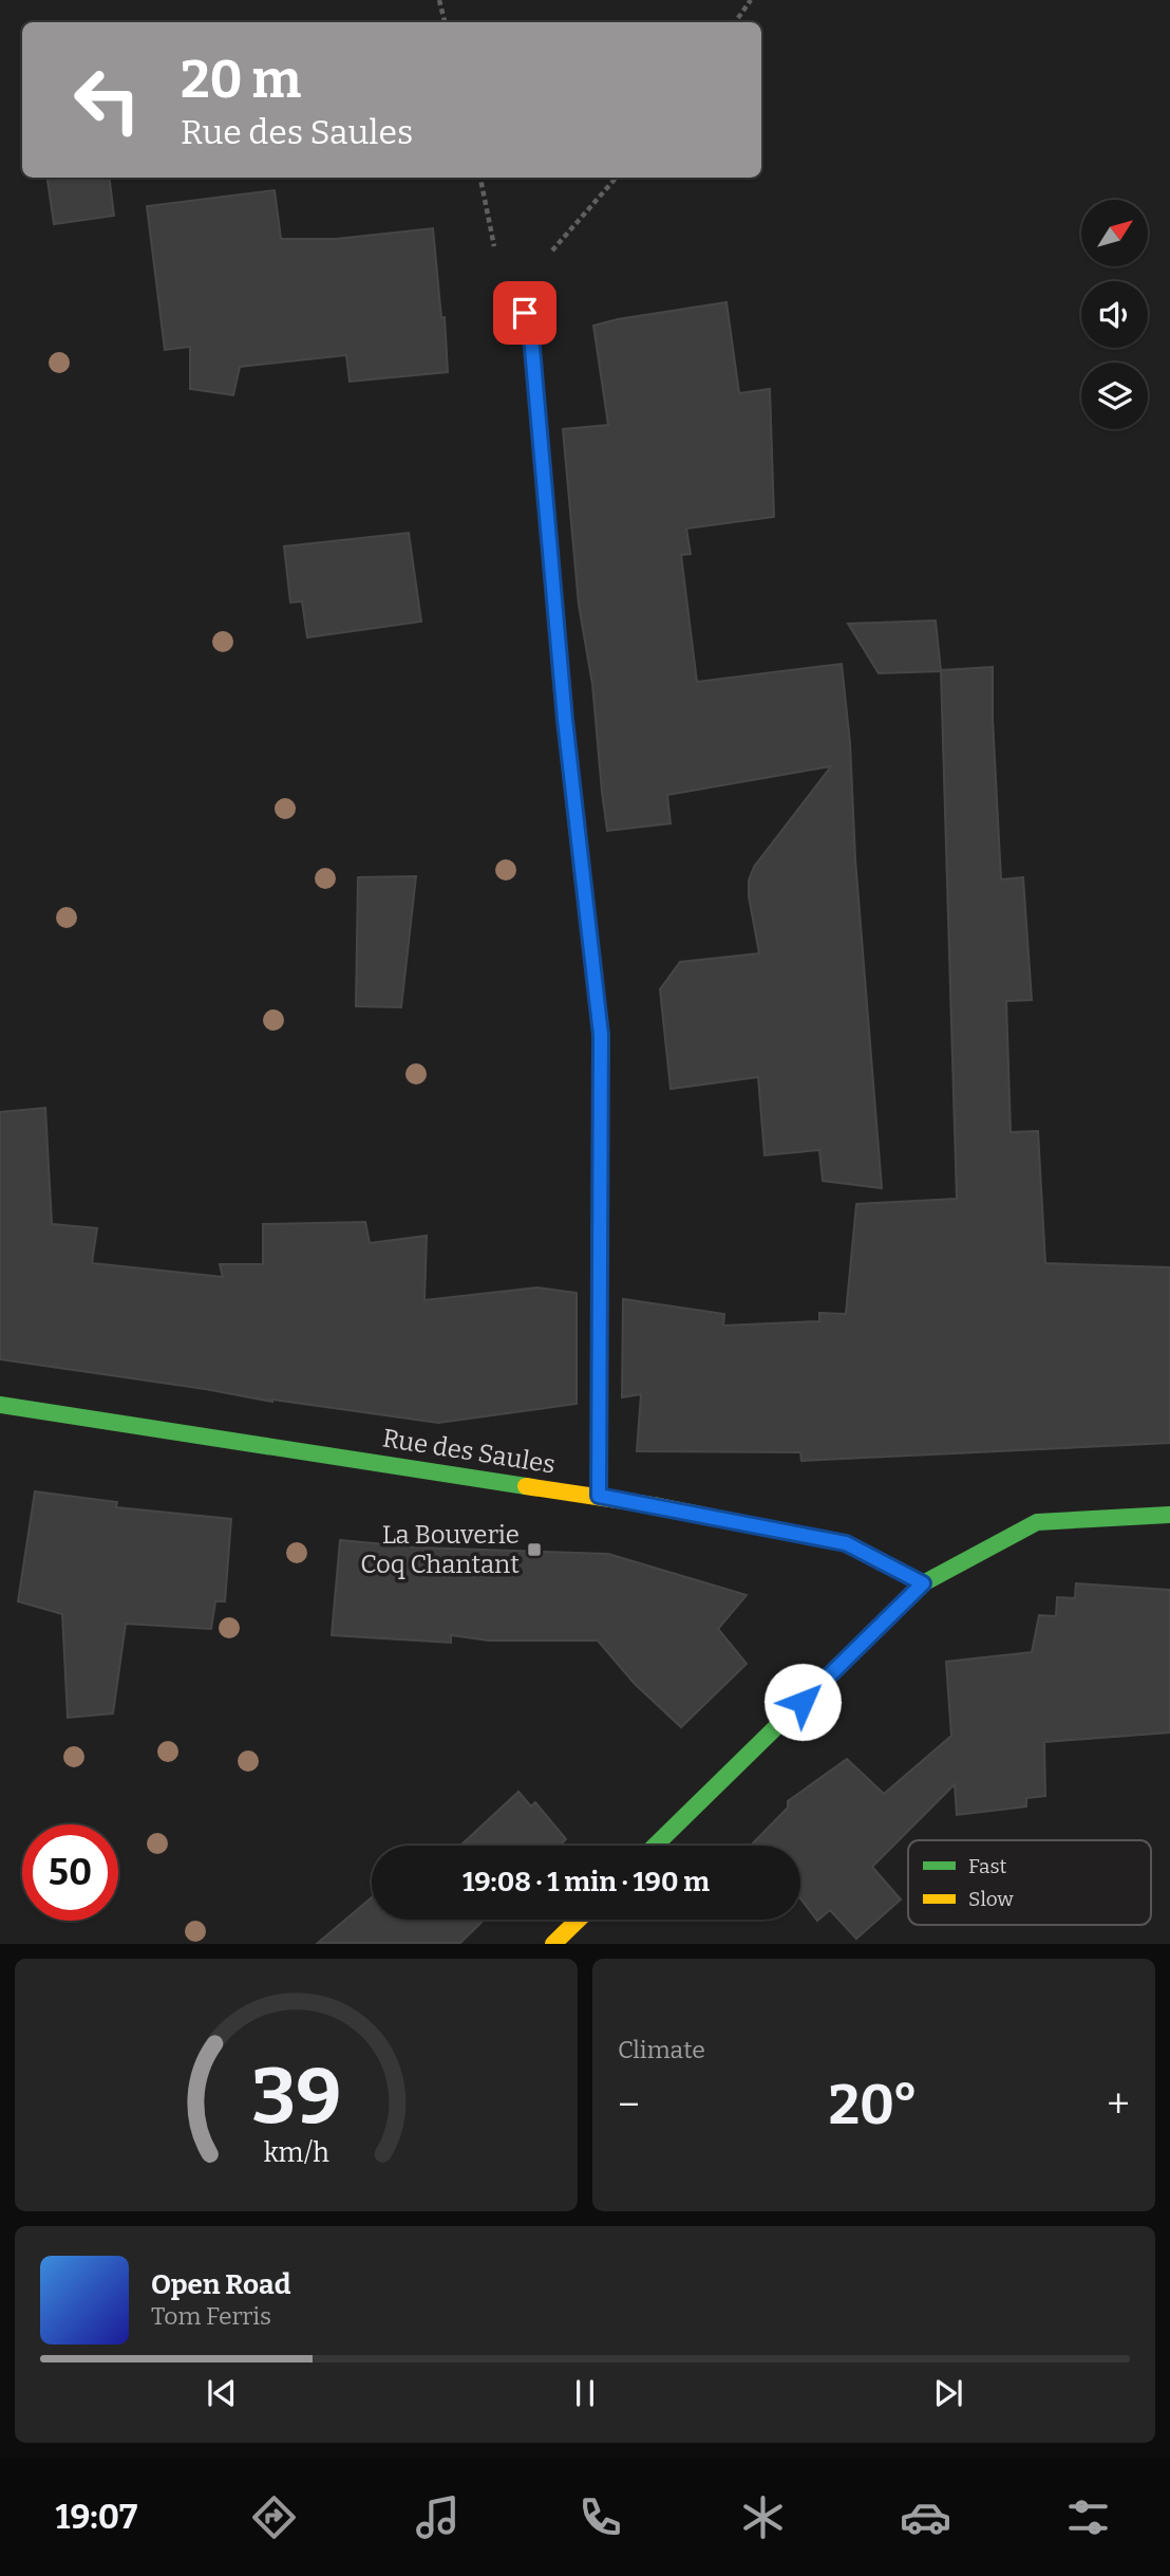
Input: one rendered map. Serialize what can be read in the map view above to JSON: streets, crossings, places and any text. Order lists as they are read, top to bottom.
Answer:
{
  "streets": {
    "street": ["Rue des Saules"]
  },
  "places": {
    "transit": ["La Bouverie Coq Chantant"]
  },
  "legend": ["Fast", "Slow"],
  "north": "top right",
  "page": {
    "turn": ["20 m", "Rue des Saules"],
    "limit": "50",
    "trip": "19:08 · 1 min · 190 m",
    "tile": "Climate",
    "heat": ["−", "20°", "+"],
    "song": ["Open Road", "Tom Ferris"],
    "tabs": "19:07",
    "gauge": ["39", "km/h"]
  }
}
